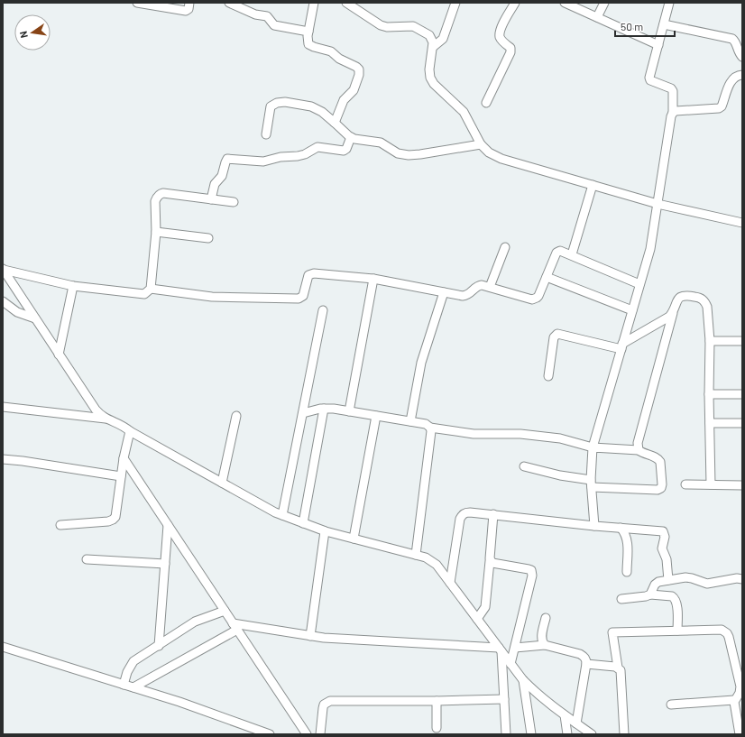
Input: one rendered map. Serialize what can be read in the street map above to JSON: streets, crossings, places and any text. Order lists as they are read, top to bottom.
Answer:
{
  "scale_bar": "50 m",
  "north": "left"
}
